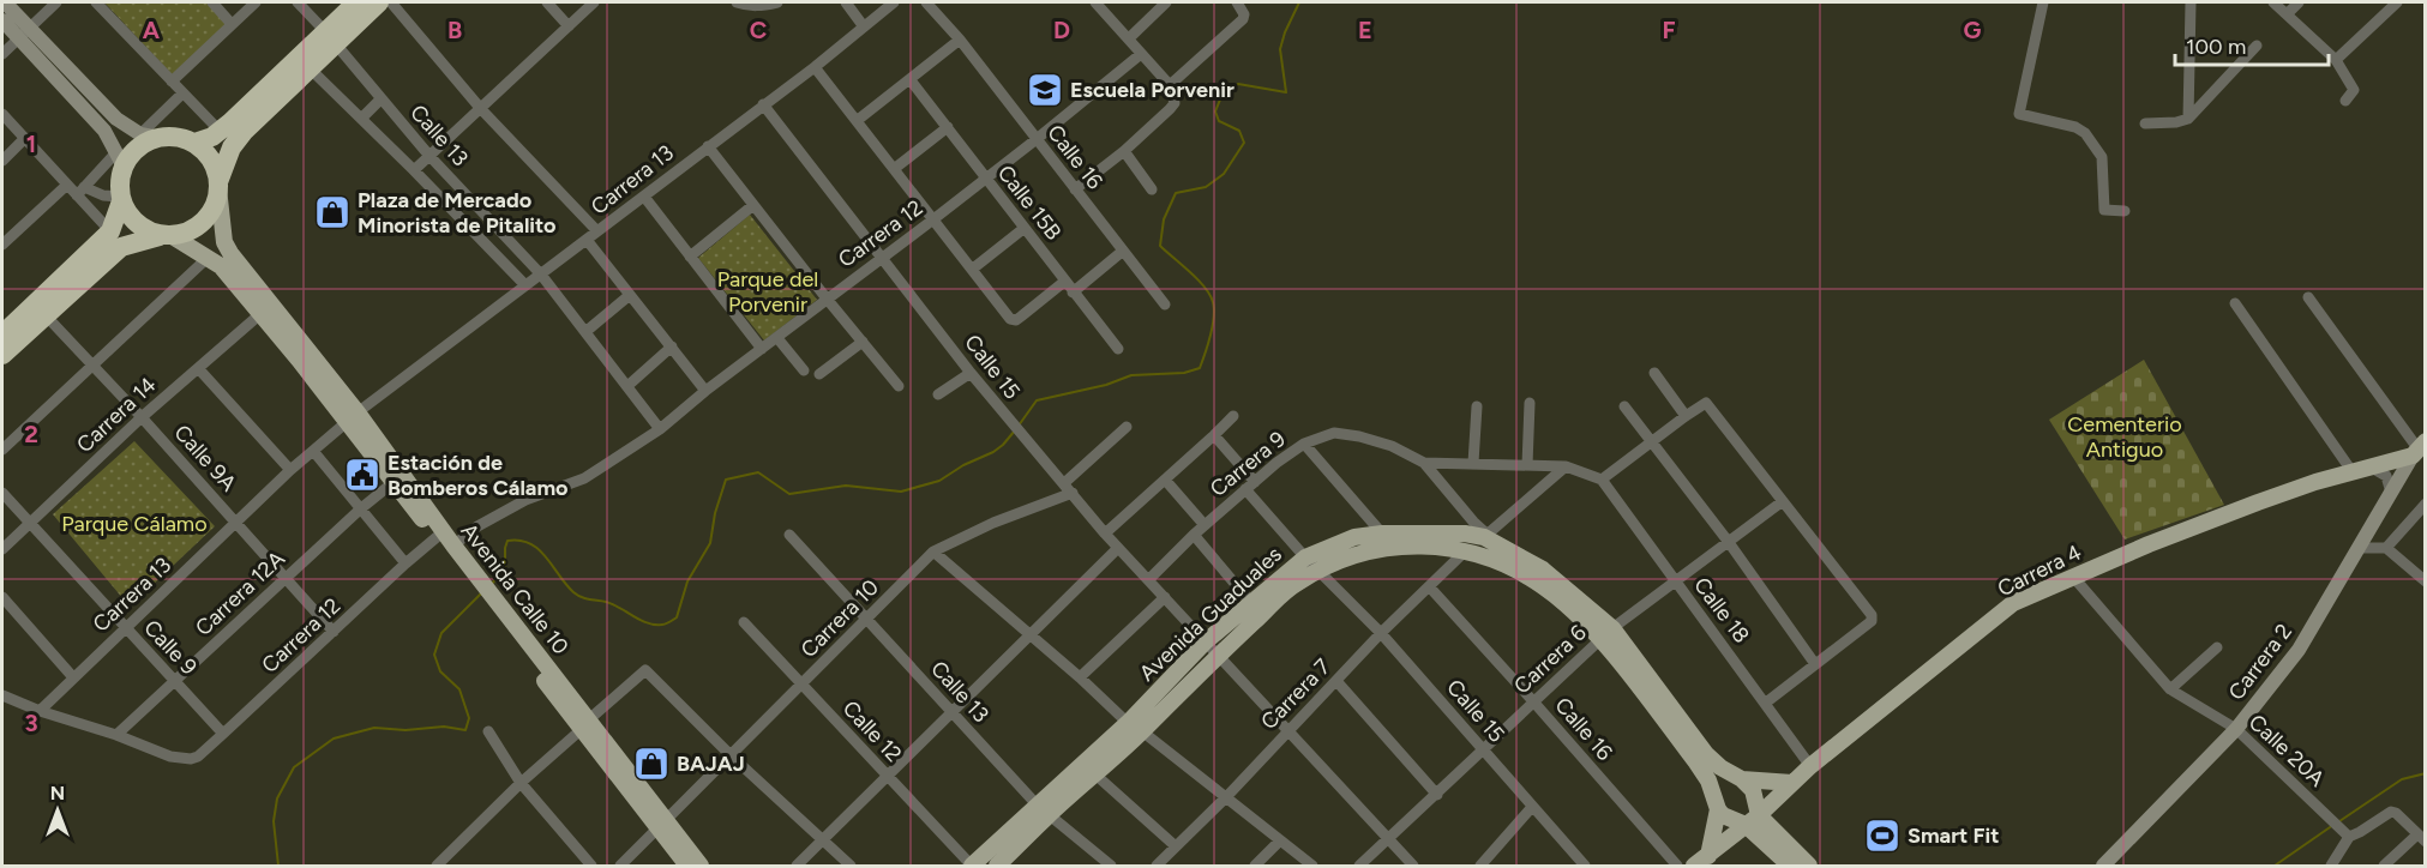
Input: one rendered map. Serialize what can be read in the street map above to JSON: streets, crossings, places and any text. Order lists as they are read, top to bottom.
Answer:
{
  "streets": {
    "main road": [
      "Carrera 4",
      "Avenida Calle 10",
      "Avenida Guaduales",
      "Carrera 2"
    ],
    "street": [
      "Calle 13",
      "Calle 16",
      "Carrera 13",
      "Calle 15B",
      "Carrera 12",
      "Calle 15",
      "Carrera 14",
      "Calle 9A",
      "Carrera 9",
      "Carrera 12A",
      "Calle 18",
      "Carrera 10",
      "Calle 9",
      "Carrera 6",
      "Carrera 7",
      "Calle 12",
      "Calle 20A"
    ]
  },
  "crossings": [
    ["Calle 13", "Carrera 13"],
    ["Calle 13", "Carrera 12"],
    ["Calle 13", "Avenida Guaduales"],
    ["Calle 13", "Carrera 10"],
    ["Calle 16", "Carrera 12"],
    ["Calle 16", "Carrera 6"],
    ["Calle 16", "Carrera 7"],
    ["Carrera 13", "Calle 15"],
    ["Carrera 13", "Calle 9A"],
    ["Carrera 13", "Avenida Calle 10"],
    ["Carrera 13", "Calle 9"],
    ["Calle 15B", "Carrera 12"],
    ["Carrera 12", "Calle 15"],
    ["Carrera 12", "Calle 9A"],
    ["Carrera 12", "Avenida Calle 10"],
    ["Carrera 12", "Carrera 12A"],
    ["Carrera 12", "Calle 9"],
    ["Calle 15", "Carrera 9"],
    ["Calle 15", "Avenida Guaduales"],
    ["Calle 15", "Carrera 10"],
    ["Calle 15", "Carrera 6"],
    ["Calle 15", "Carrera 7"],
    ["Carrera 14", "Calle 9A"],
    ["Carrera 14", "Avenida Calle 10"],
    ["Carrera 14", "Calle 9"],
    ["Calle 9A", "Carrera 12A"],
    ["Carrera 9", "Calle 18"],
    ["Carrera 4", "Calle 18"],
    ["Carrera 4", "Avenida Guaduales"],
    ["Carrera 4", "Carrera 2"],
    ["Carrera 4", "Calle 20A"],
    ["Avenida Calle 10", "Carrera 12A"],
    ["Avenida Calle 10", "Carrera 10"],
    ["Carrera 12A", "Calle 9"],
    ["Calle 18", "Carrera 6"],
    ["Avenida Guaduales", "Carrera 6"],
    ["Avenida Guaduales", "Carrera 7"],
    ["Avenida Guaduales", "Calle 12"],
    ["Carrera 10", "Calle 12"],
    ["Carrera 2", "Calle 20A"]
  ],
  "parks": ["Parque del Porvenir", "Cementerio Antiguo", "Parque Cálamo"],
  "places": {
    "school or university": ["Escuela Porvenir"],
    "shop": ["Plaza de Mercado Minorista de Pitalito", "BAJAJ"],
    "public building": ["Estación de Bomberos Cálamo"],
    "sports": ["Smart Fit"]
  },
  "scale_bar": "100 m",
  "north": "top",
  "grid": {
    "columns": [
      "A",
      "B",
      "C",
      "D",
      "E",
      "F",
      "G"
    ],
    "rows": ["1", "2", "3"]
  }
}
